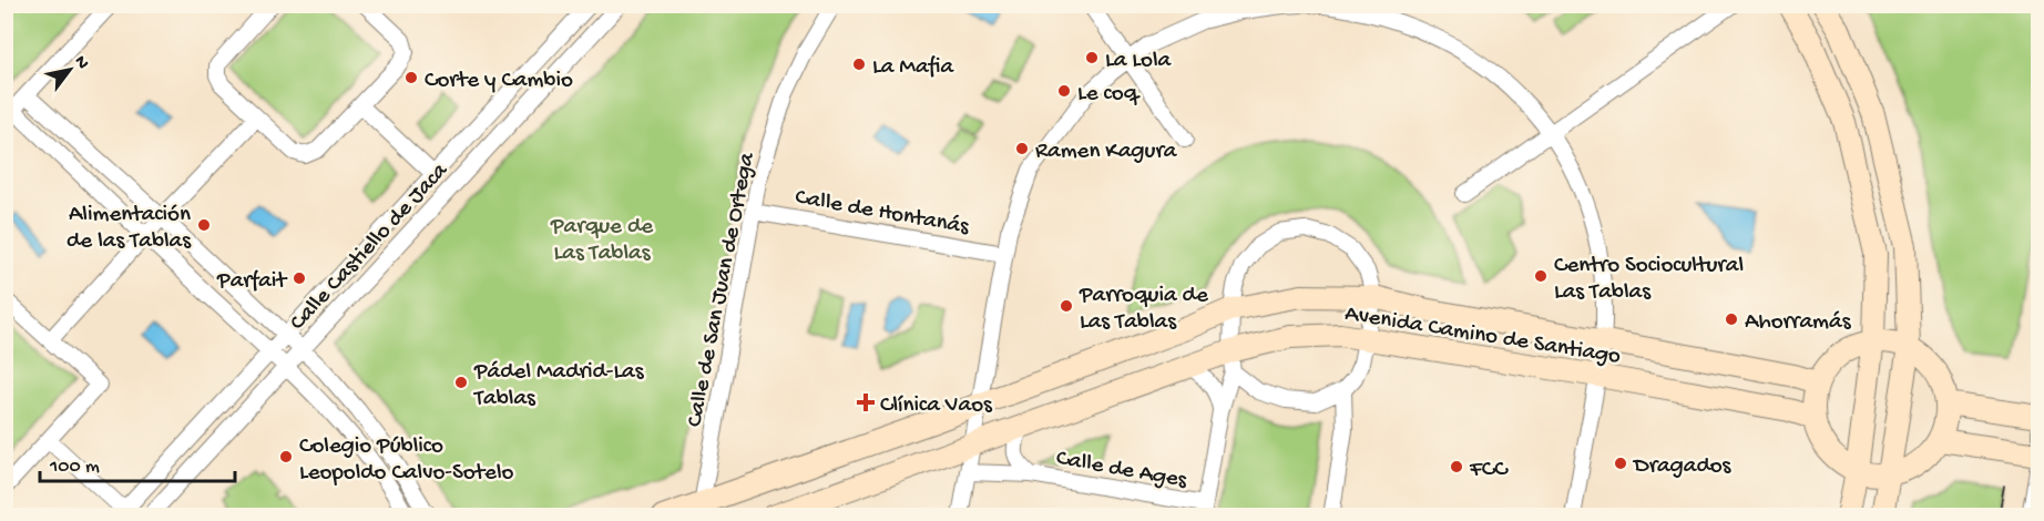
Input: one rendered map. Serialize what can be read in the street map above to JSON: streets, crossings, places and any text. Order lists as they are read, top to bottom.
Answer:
{
  "streets": {
    "street": [
      "Calle de Hontanás",
      "Calle Castiello de Jaca",
      "Calle de San Juan de Ortega",
      "Avenida Camino de Santiago",
      "Calle de Ages"
    ]
  },
  "crossings": [
    ["Calle de Hontanás", "Calle de San Juan de Ortega"],
    ["Calle de San Juan de Ortega", "Avenida Camino de Santiago"],
    ["Avenida Camino de Santiago", "Calle de Ages"]
  ],
  "parks": ["Parque de Las Tablas"],
  "places": {
    "other": [
      "La Lola",
      "La Mafia",
      "Corte y Cambio",
      "Le coq",
      "Ramen Kagura",
      "Alimentación de las Tablas",
      "Centro Sociocultural Las Tablas",
      "Parfait",
      "Parroquia de Las Tablas",
      "Ahorramás",
      "Pádel Madrid-Las Tablas",
      "Colegio Público Leopoldo Calvo-Sotelo",
      "Dragados",
      "FCC"
    ],
    "health": ["Clínica Vaos"]
  },
  "scale_bar": "100 m",
  "north": "top right"
}
